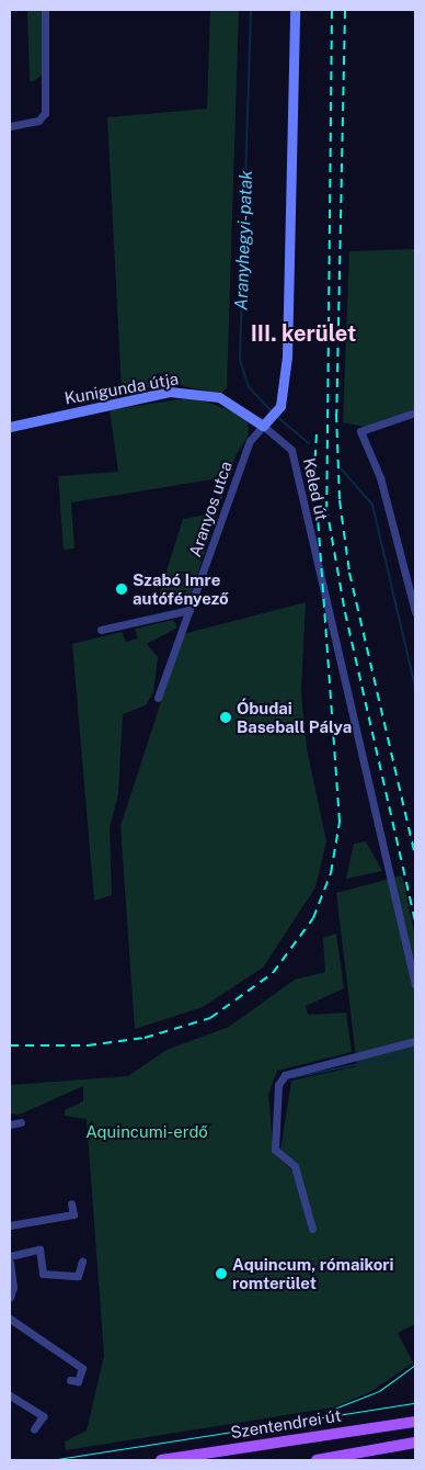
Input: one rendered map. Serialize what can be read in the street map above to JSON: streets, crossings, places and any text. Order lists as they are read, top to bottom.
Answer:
{
  "streets": {
    "main road": ["Szentendrei út"],
    "street": ["Kunigunda útja", "Keled út", "Aranyos utca"]
  },
  "crossings": [
    ["Kunigunda útja", "Keled út"],
    ["Kunigunda útja", "Aranyos utca"],
    ["Keled út", "Aranyos utca"]
  ],
  "districts": ["III. kerület"],
  "water": ["Aranyhegyi-patak"],
  "parks": ["Aquincumi-erdő"],
  "places": ["Szabó Imre autófényező", "Óbudai Baseball Pálya", "Aquincum, rómaikori romterület"]
}
